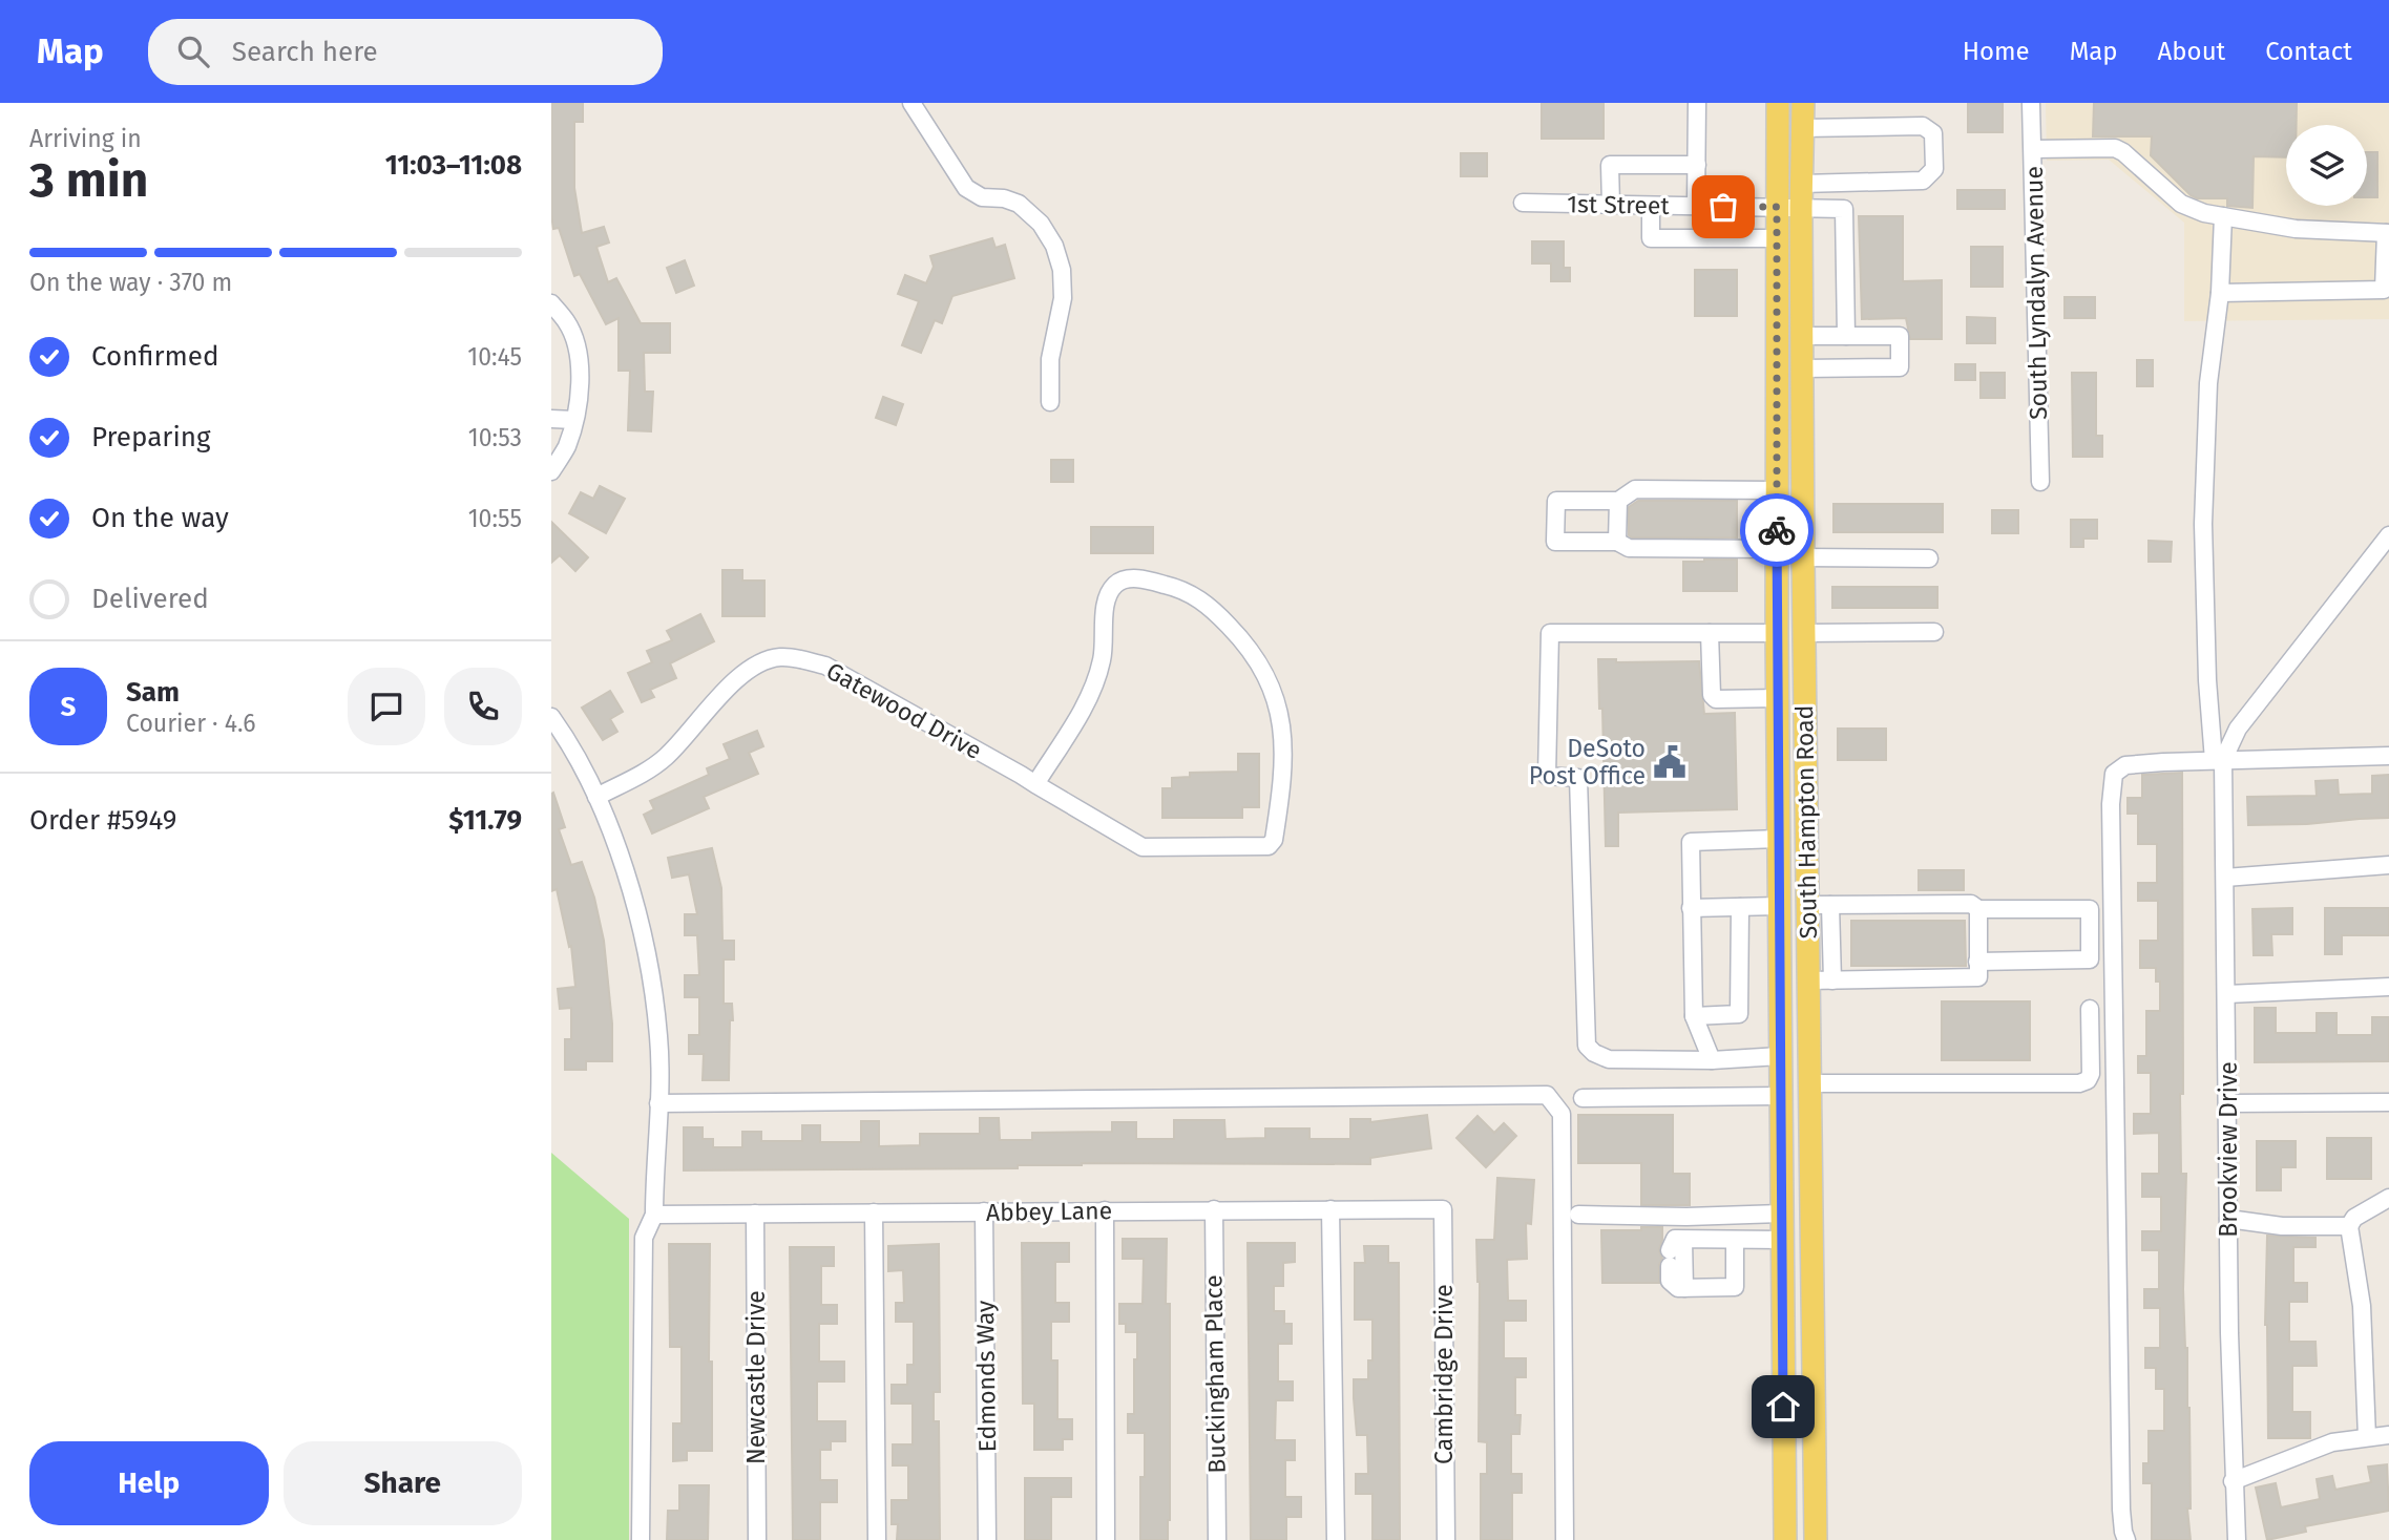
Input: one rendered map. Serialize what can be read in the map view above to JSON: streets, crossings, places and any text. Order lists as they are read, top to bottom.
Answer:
{
  "streets": {
    "main road": ["South Hampton Road"],
    "street": [
      "1st Street",
      "South Lyndalyn Avenue",
      "Gatewood Drive",
      "Brookview Drive",
      "Abbey Lane",
      "Buckingham Place",
      "Cambridge Drive",
      "Edmonds Way",
      "Newcastle Drive"
    ]
  },
  "crossings": [
    ["1st Street", "South Hampton Road"],
    ["Abbey Lane", "Buckingham Place"],
    ["Abbey Lane", "Cambridge Drive"],
    ["Abbey Lane", "Edmonds Way"],
    ["Abbey Lane", "Newcastle Drive"]
  ],
  "places": {
    "public building": ["DeSoto Post Office"]
  },
  "page": {
    "header": "Map",
    "search": "Search here",
    "nav": [
      "Home",
      "Map",
      "About",
      "Contact"
    ],
    "heading": ["3 min", "Arriving in", "11:03–11:08"],
    "panel": [
      "Sam",
      "Courier · 4.6",
      "Order #5949",
      "$11.79"
    ],
    "bar": "On the way · 370 m",
    "list": [
      ["Confirmed", "10:45"],
      ["Preparing", "10:53"],
      ["On the way", "10:55"],
      "Delivered"
    ],
    "round": "S",
    "buttons": ["Help", "Share"]
  }
}
